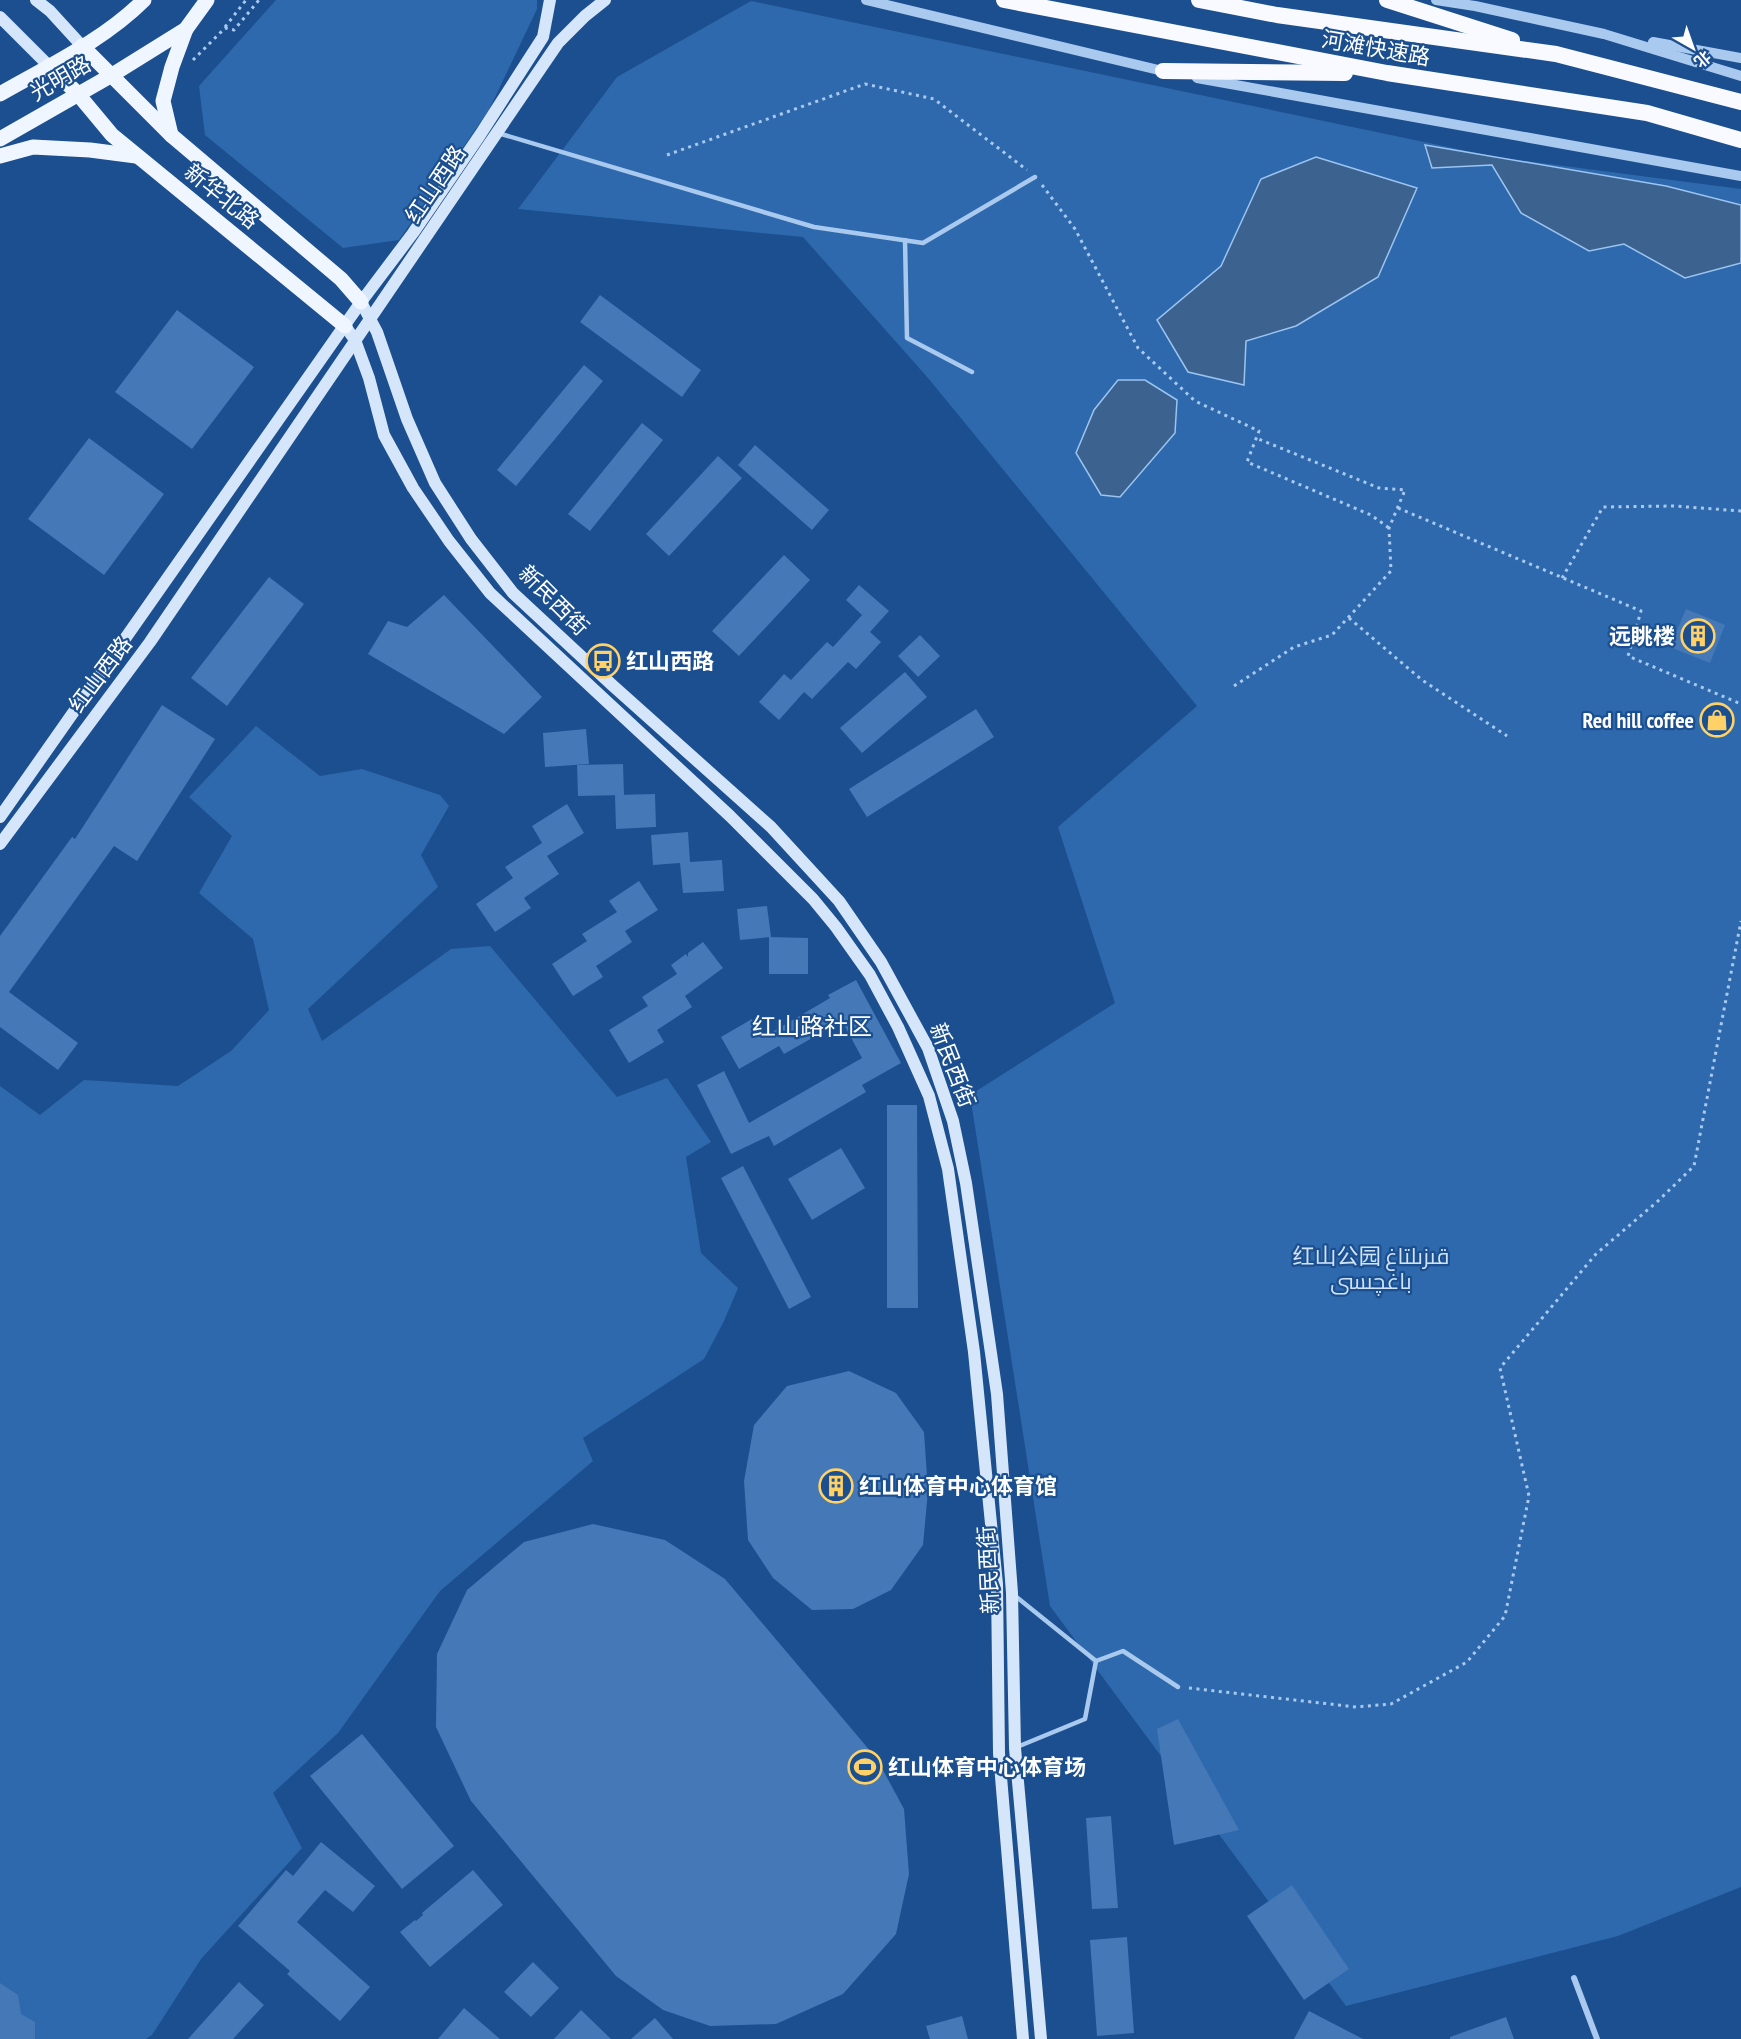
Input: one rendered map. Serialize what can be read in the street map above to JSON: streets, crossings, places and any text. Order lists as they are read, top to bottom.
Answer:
{
  "streets": {
    "highway": ["河滩快速路"],
    "main road": [
      "光明路",
      "红山西路",
      "新华北路",
      "新民西街"
    ]
  },
  "crossings": [
    ["光明路", "新华北路"],
    ["红山西路", "新华北路"],
    ["红山西路", "新民西街"],
    ["新华北路", "新民西街"]
  ],
  "districts": ["红山路社区"],
  "parks": ["红山公园 قىزىلتاغ باغچىسى"],
  "places": {
    "building": ["远眺楼", "红山体育中心体育馆"],
    "bus stop": ["红山西路"],
    "shop": ["Red hill coffee"],
    "sports": ["红山体育中心体育场"]
  },
  "north": "bottom right"
}
